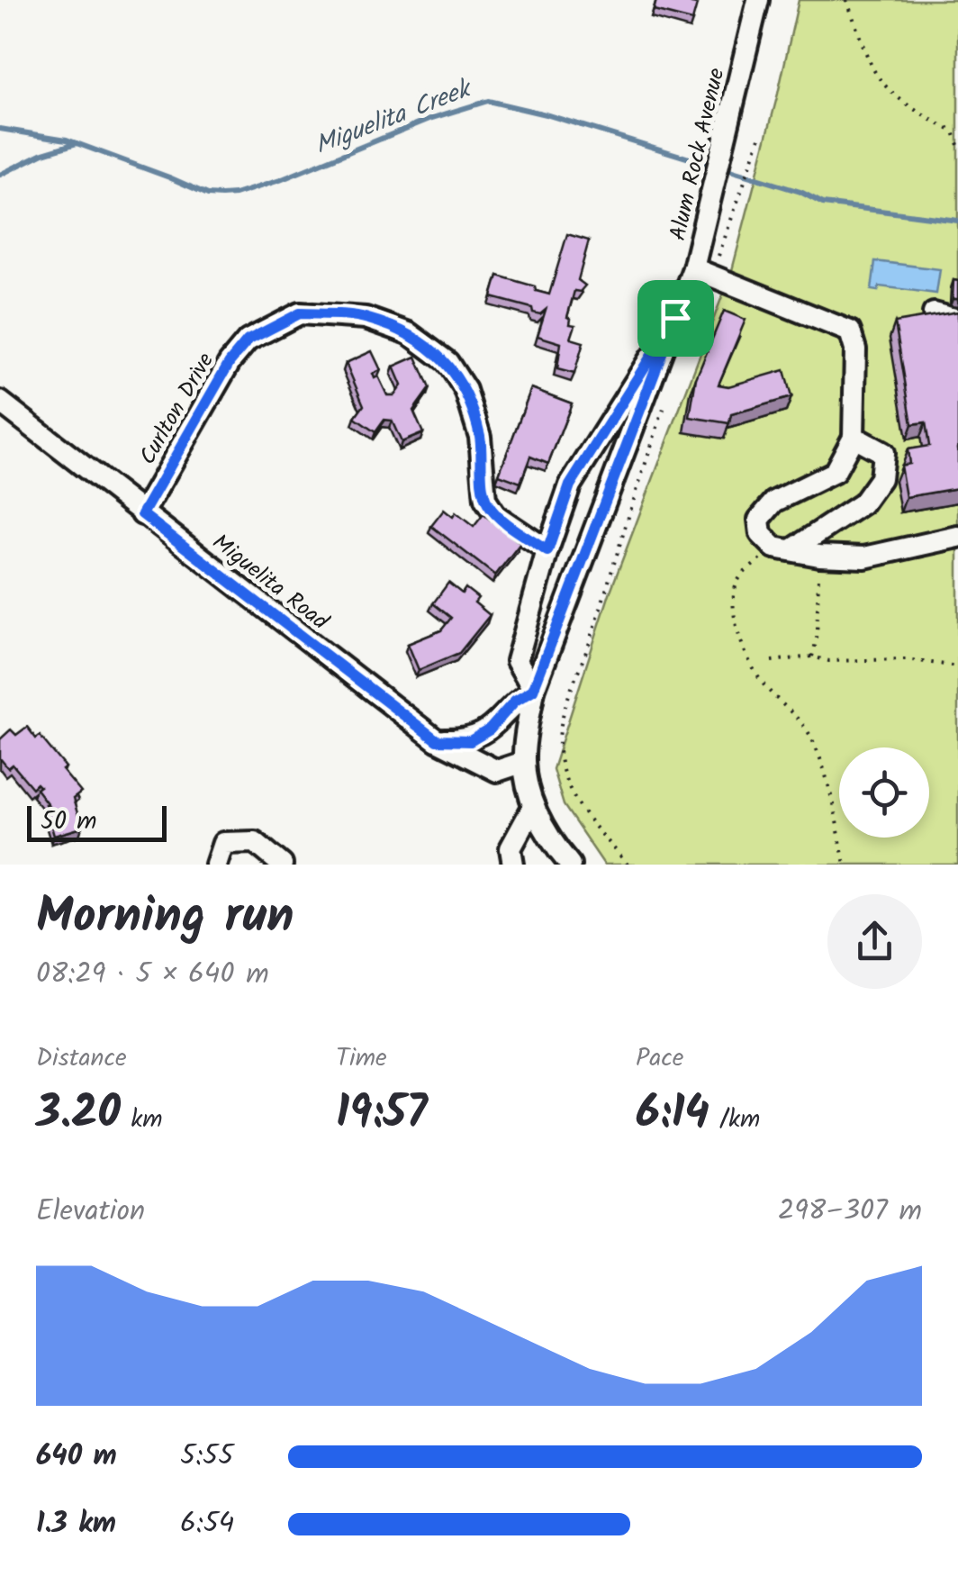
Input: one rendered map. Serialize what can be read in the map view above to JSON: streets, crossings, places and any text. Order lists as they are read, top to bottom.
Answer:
{
  "streets": {
    "street": ["Alum Rock Avenue", "Curlton Drive", "Miguelita Road"]
  },
  "crossings": [
    ["Alum Rock Avenue", "Curlton Drive"],
    ["Alum Rock Avenue", "Miguelita Road"],
    ["Curlton Drive", "Miguelita Road"]
  ],
  "water": ["Miguelita Creek"],
  "scale_bar": "50 m",
  "page": {
    "scale": "50 m",
    "heading": ["Morning run", "08:29 · 5 × 640 m"],
    "stats": [
      ["Distance", "3.20 km"],
      ["Time", "19:57"],
      ["Pace", "6:14 /km"]
    ],
    "chart": ["Elevation", "298–307 m"],
    "list": [
      {
        "name": "640 m",
        "note": "5:55"
      },
      {
        "name": "1.3 km",
        "note": "6:54"
      }
    ]
  }
}
